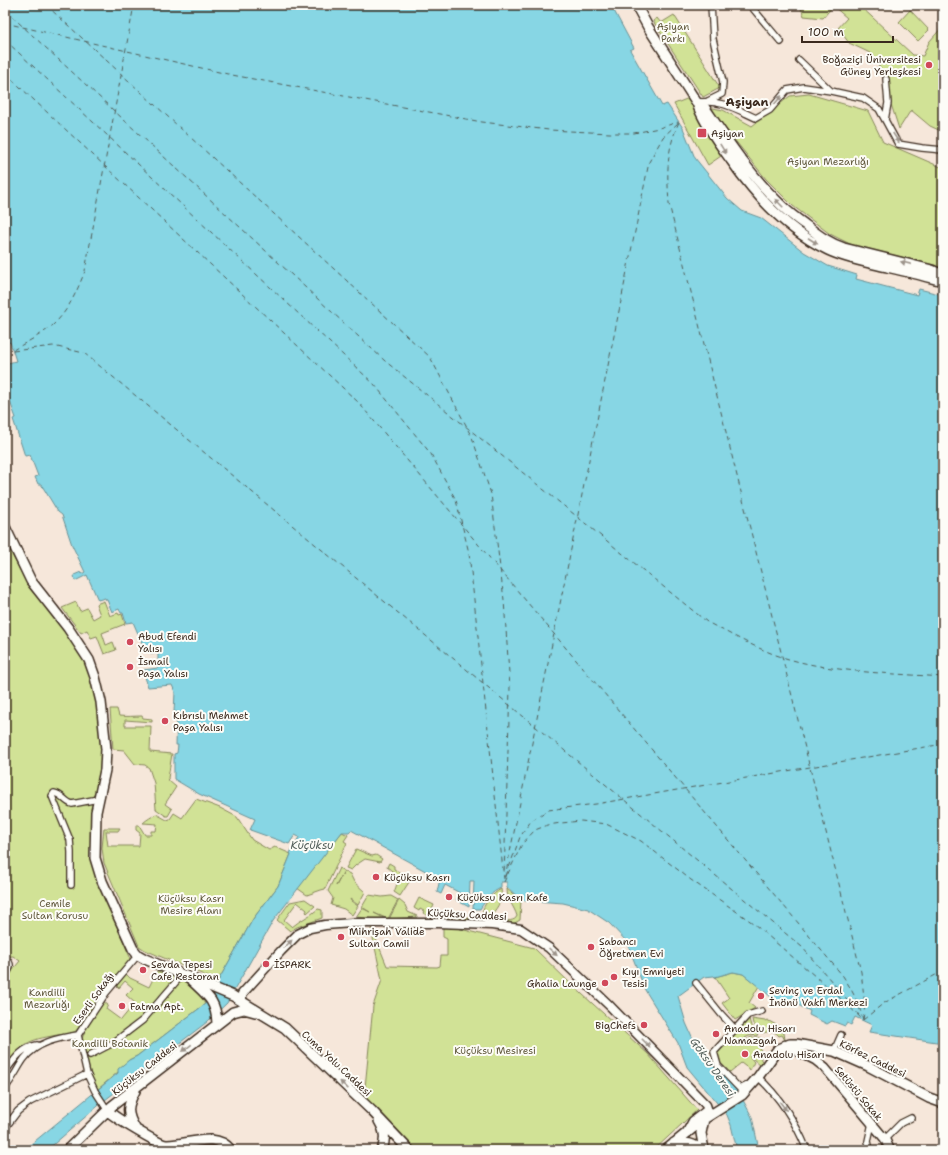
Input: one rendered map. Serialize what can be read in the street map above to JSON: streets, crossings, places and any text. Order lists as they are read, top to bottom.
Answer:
{
  "streets": {
    "main road": ["Küçüksu Caddesi", "Körfez Caddesi", "Cuma Yolu Caddesi"],
    "street": ["Eserli Sokağı", "Setüstü Sokak"]
  },
  "crossings": [
    ["Küçüksu Caddesi", "Cuma Yolu Caddesi"],
    ["Körfez Caddesi", "Setüstü Sokak"]
  ],
  "one_way": ["Cuma Yolu Caddesi"],
  "districts": ["Aşiyan"],
  "water": ["Küçüksu", "Göksu Deresi"],
  "parks": [
    "Aşiyan Parkı",
    "Aşiyan Mezarlığı",
    "Küçüksu Kasrı Mesire Alanı",
    "Cemile Sultan Korusu",
    "Kandilli Mezarlığı",
    "Kandilli Botanik",
    "Küçüksu Mesiresi"
  ],
  "places": {
    "other": [
      "Boğaziçi Üniversitesi Güney Yerleşkesi",
      "Abud Efendi Yalısı",
      "İsmail Paşa Yalısı",
      "Kıbrıslı Mehmet Paşa Yalısı",
      "Küçüksu Kasrı",
      "Küçüksu Kasrı Kafe",
      "Mihrişah Valide Sultan Camii",
      "Sabancı Öğretmen Evi",
      "İSPARK",
      "Sevda Tepesi Cafe Restoran",
      "Kıyı Emniyeti Tesisi",
      "Ghalia Launge",
      "Sevinç ve Erdal İnönü Vakfı Merkezi",
      "Fatma Apt.",
      "BigChefs",
      "Anadolu Hisarı Namazgah",
      "Anadolu Hisarı"
    ],
    "transit": ["Aşiyan"]
  },
  "scale_bar": "100 m"
}
